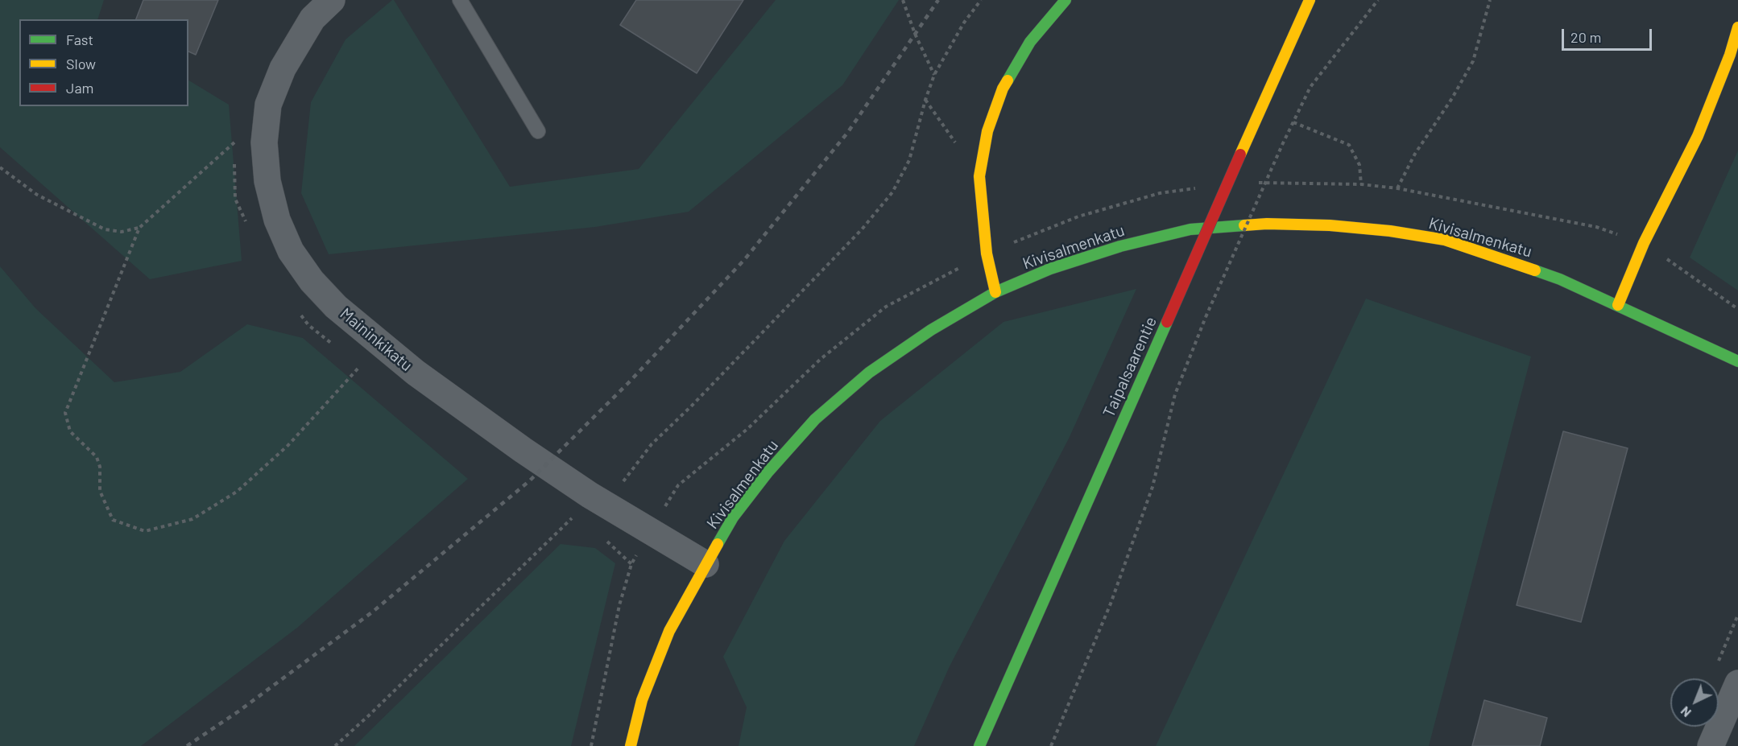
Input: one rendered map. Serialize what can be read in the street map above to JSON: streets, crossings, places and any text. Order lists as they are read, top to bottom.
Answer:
{
  "streets": {
    "main road": ["Kivisalmenkatu", "Taipalsaarentie"],
    "street": ["Maininkikatu"]
  },
  "crossings": [
    ["Kivisalmenkatu", "Maininkikatu"]
  ],
  "legend": ["Fast", "Slow", "Jam"],
  "scale_bar": "20 m",
  "north": "bottom left"
}
